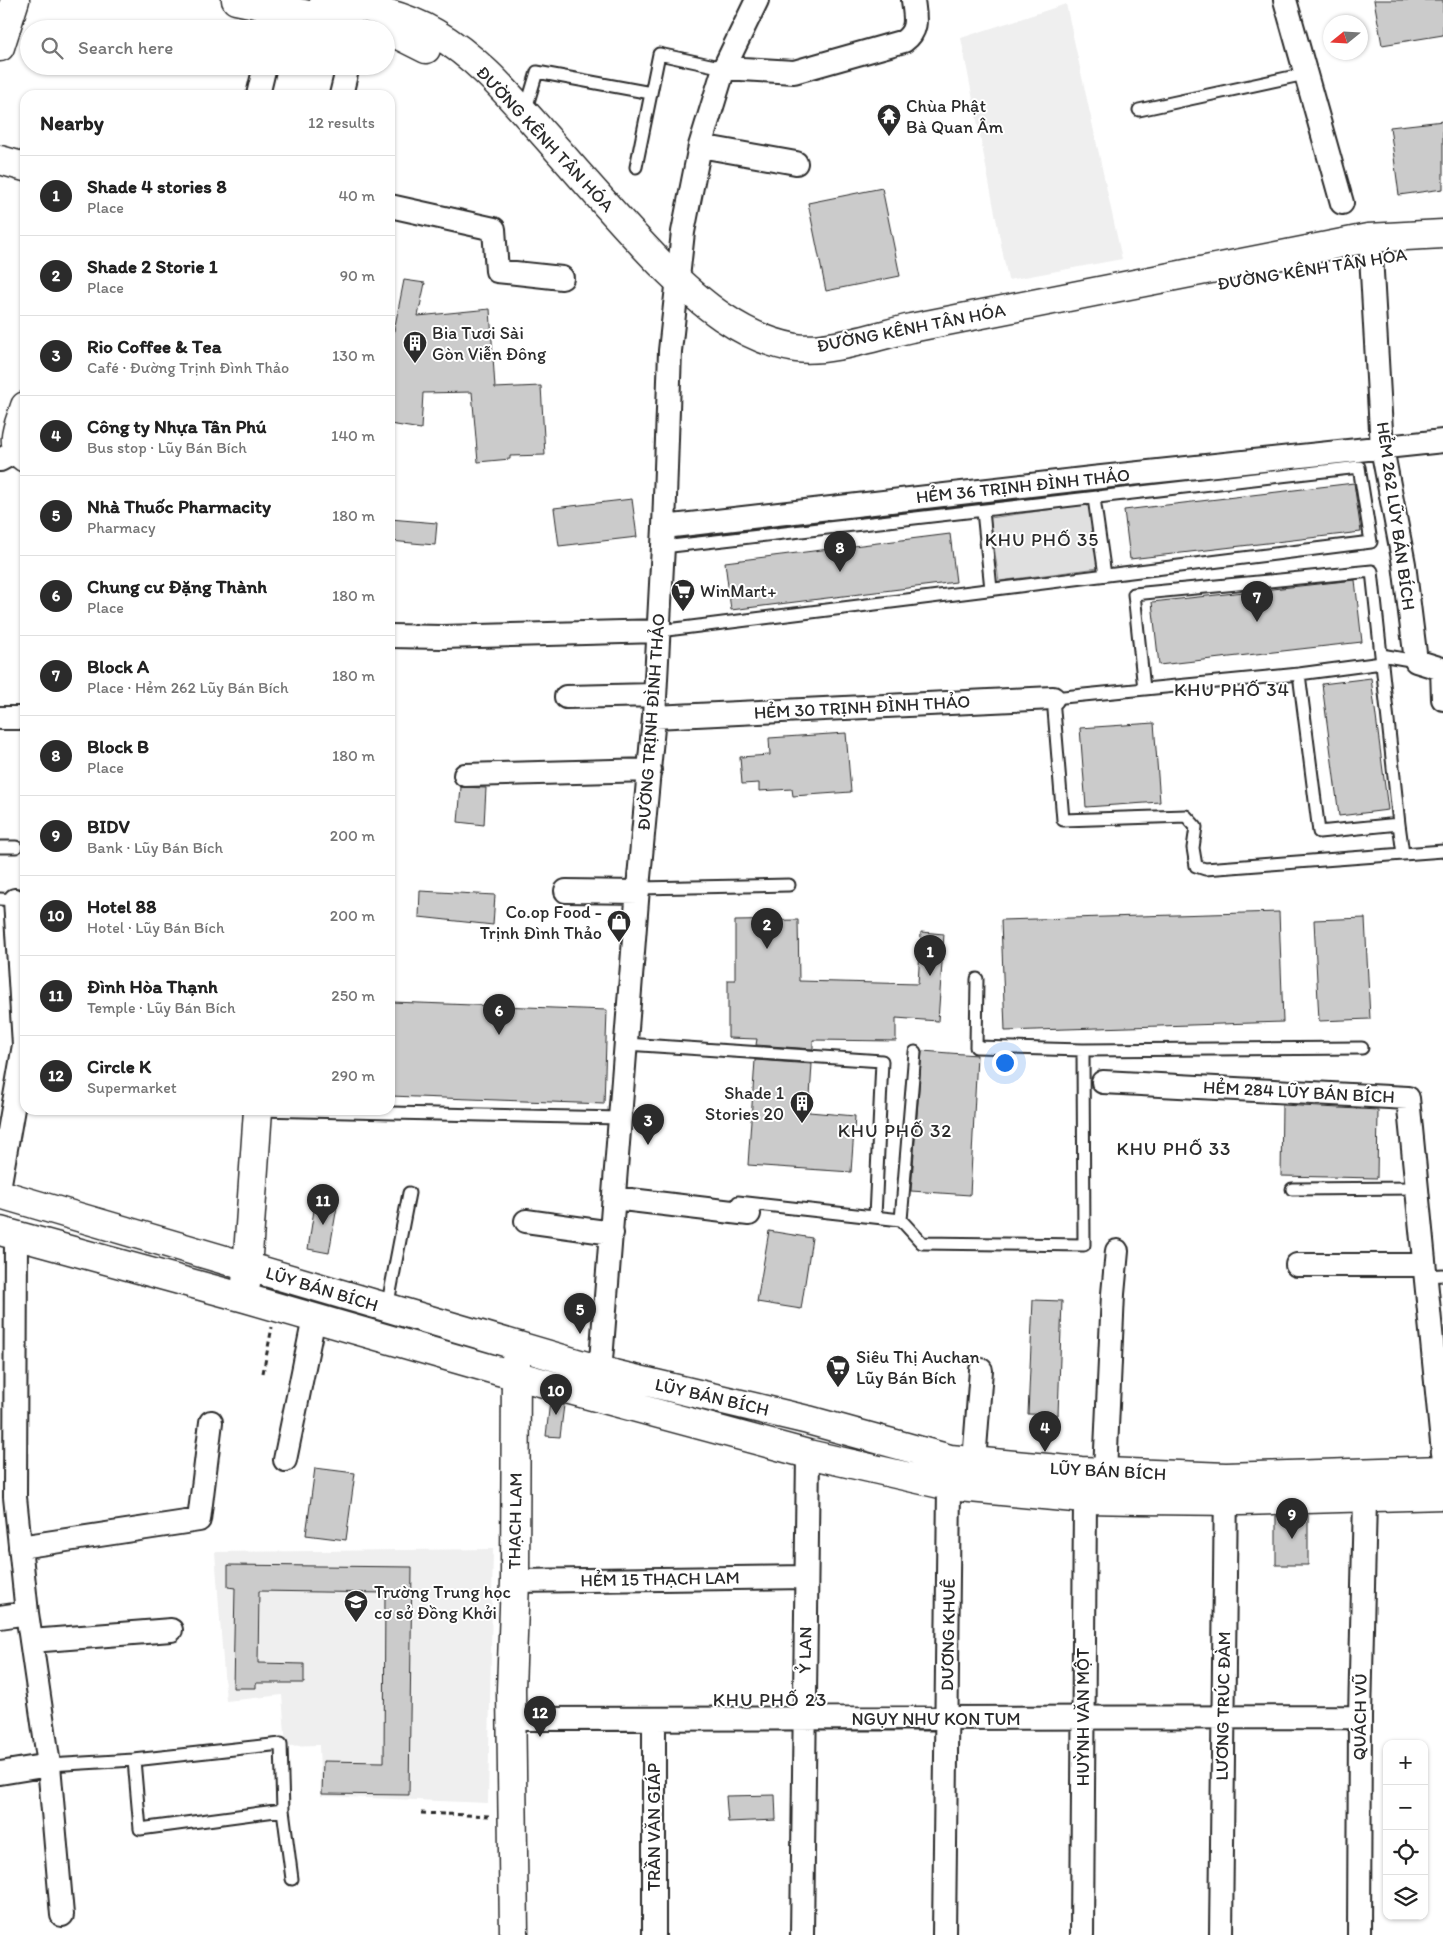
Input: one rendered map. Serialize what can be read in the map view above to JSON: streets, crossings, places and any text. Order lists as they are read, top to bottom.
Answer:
{
  "streets": {
    "main road": ["ĐƯỜNG KÊNH TÂN HÓA", "LŨY BÁN BÍCH", "THẠCH LAM"],
    "street": [
      "HẺM 36 TRỊNH ĐÌNH THẢO",
      "HẺM 262 LŨY BÁN BÍCH",
      "HẺM 30 TRỊNH ĐÌNH THẢO",
      "ĐƯỜNG TRỊNH ĐÌNH THẢO",
      "HẺM 284 LŨY BÁN BÍCH",
      "HẺM 15 THẠCH LAM",
      "DƯƠNG KHUÊ",
      "Ỷ LAN",
      "LƯƠNG TRÚC ĐÀM",
      "HUỲNH VĂN MỘT",
      "QUÁCH VŨ",
      "NGỤY NHƯ KON TUM",
      "TRẦN VĂN GIÁP"
    ]
  },
  "crossings": [
    ["ĐƯỜNG KÊNH TÂN HÓA", "HẺM 262 LŨY BÁN BÍCH"],
    ["ĐƯỜNG KÊNH TÂN HÓA", "ĐƯỜNG TRỊNH ĐÌNH THẢO"],
    ["HẺM 36 TRỊNH ĐÌNH THẢO", "HẺM 262 LŨY BÁN BÍCH"],
    ["HẺM 36 TRỊNH ĐÌNH THẢO", "ĐƯỜNG TRỊNH ĐÌNH THẢO"],
    ["HẺM 30 TRỊNH ĐÌNH THẢO", "ĐƯỜNG TRỊNH ĐÌNH THẢO"],
    ["ĐƯỜNG TRỊNH ĐÌNH THẢO", "LŨY BÁN BÍCH"],
    ["LŨY BÁN BÍCH", "THẠCH LAM"],
    ["LŨY BÁN BÍCH", "DƯƠNG KHUÊ"],
    ["LŨY BÁN BÍCH", "Ỷ LAN"],
    ["LŨY BÁN BÍCH", "LƯƠNG TRÚC ĐÀM"],
    ["LŨY BÁN BÍCH", "HUỲNH VĂN MỘT"],
    ["LŨY BÁN BÍCH", "QUÁCH VŨ"],
    ["THẠCH LAM", "HẺM 15 THẠCH LAM"],
    ["THẠCH LAM", "NGỤY NHƯ KON TUM"],
    ["HẺM 15 THẠCH LAM", "Ỷ LAN"],
    ["DƯƠNG KHUÊ", "NGỤY NHƯ KON TUM"],
    ["Ỷ LAN", "NGỤY NHƯ KON TUM"],
    ["LƯƠNG TRÚC ĐÀM", "NGỤY NHƯ KON TUM"],
    ["HUỲNH VĂN MỘT", "NGỤY NHƯ KON TUM"],
    ["QUÁCH VŨ", "NGỤY NHƯ KON TUM"],
    ["NGỤY NHƯ KON TUM", "TRẦN VĂN GIÁP"]
  ],
  "districts": [
    "KHU PHỐ 35",
    "KHU PHỐ 34",
    "KHU PHỐ 32",
    "KHU PHỐ 33",
    "KHU PHỐ 23"
  ],
  "places": {
    "temple": ["Chùa Phật Bà Quan Âm"],
    "building": ["Bia Tươi Sài Gòn Viễn Đông", "Shade 1 Stories 20"],
    "supermarket": ["WinMart+", "Siêu Thị Auchan Lũy Bán Bích"],
    "shop": ["Co.op Food - Trịnh Đình Thảo"],
    "school or university": ["Trường Trung học cơ sở Đồng Khởi"]
  },
  "north": "left",
  "page": {
    "search": "Search here",
    "heading": ["Nearby", "12 results"],
    "list": [
      {
        "mark": "1",
        "name": "Shade 4 stories 8",
        "note": "Place",
        "value": "40 m"
      },
      {
        "mark": "2",
        "name": "Shade 2 Storie 1",
        "note": "Place",
        "value": "90 m"
      },
      {
        "mark": "3",
        "name": "Rio Coffee & Tea",
        "note": "Café · Đường Trịnh Đình Thảo",
        "value": "130 m"
      },
      {
        "mark": "4",
        "name": "Công ty Nhựa Tân Phú",
        "note": "Bus stop · Lũy Bán Bích",
        "value": "140 m"
      },
      {
        "mark": "5",
        "name": "Nhà Thuốc Pharmacity",
        "note": "Pharmacy",
        "value": "180 m"
      },
      {
        "mark": "6",
        "name": "Chung cư Đặng Thành",
        "note": "Place",
        "value": "180 m"
      },
      {
        "mark": "7",
        "name": "Block A",
        "note": "Place · Hẻm 262 Lũy Bán Bích",
        "value": "180 m"
      },
      {
        "mark": "8",
        "name": "Block B",
        "note": "Place",
        "value": "180 m"
      },
      {
        "mark": "9",
        "name": "BIDV",
        "note": "Bank · Lũy Bán Bích",
        "value": "200 m"
      },
      {
        "mark": "10",
        "name": "Hotel 88",
        "note": "Hotel · Lũy Bán Bích",
        "value": "200 m"
      },
      {
        "mark": "11",
        "name": "Đình Hòa Thạnh",
        "note": "Temple · Lũy Bán Bích",
        "value": "250 m"
      },
      {
        "mark": "12",
        "name": "Circle K",
        "note": "Supermarket",
        "value": "290 m"
      }
    ],
    "pins": [
      "8",
      "7",
      "2",
      "1",
      "6",
      "3",
      "11",
      "5",
      "10",
      "4",
      "9",
      "12"
    ],
    "map_buttons": ["+", "−"]
  }
}
